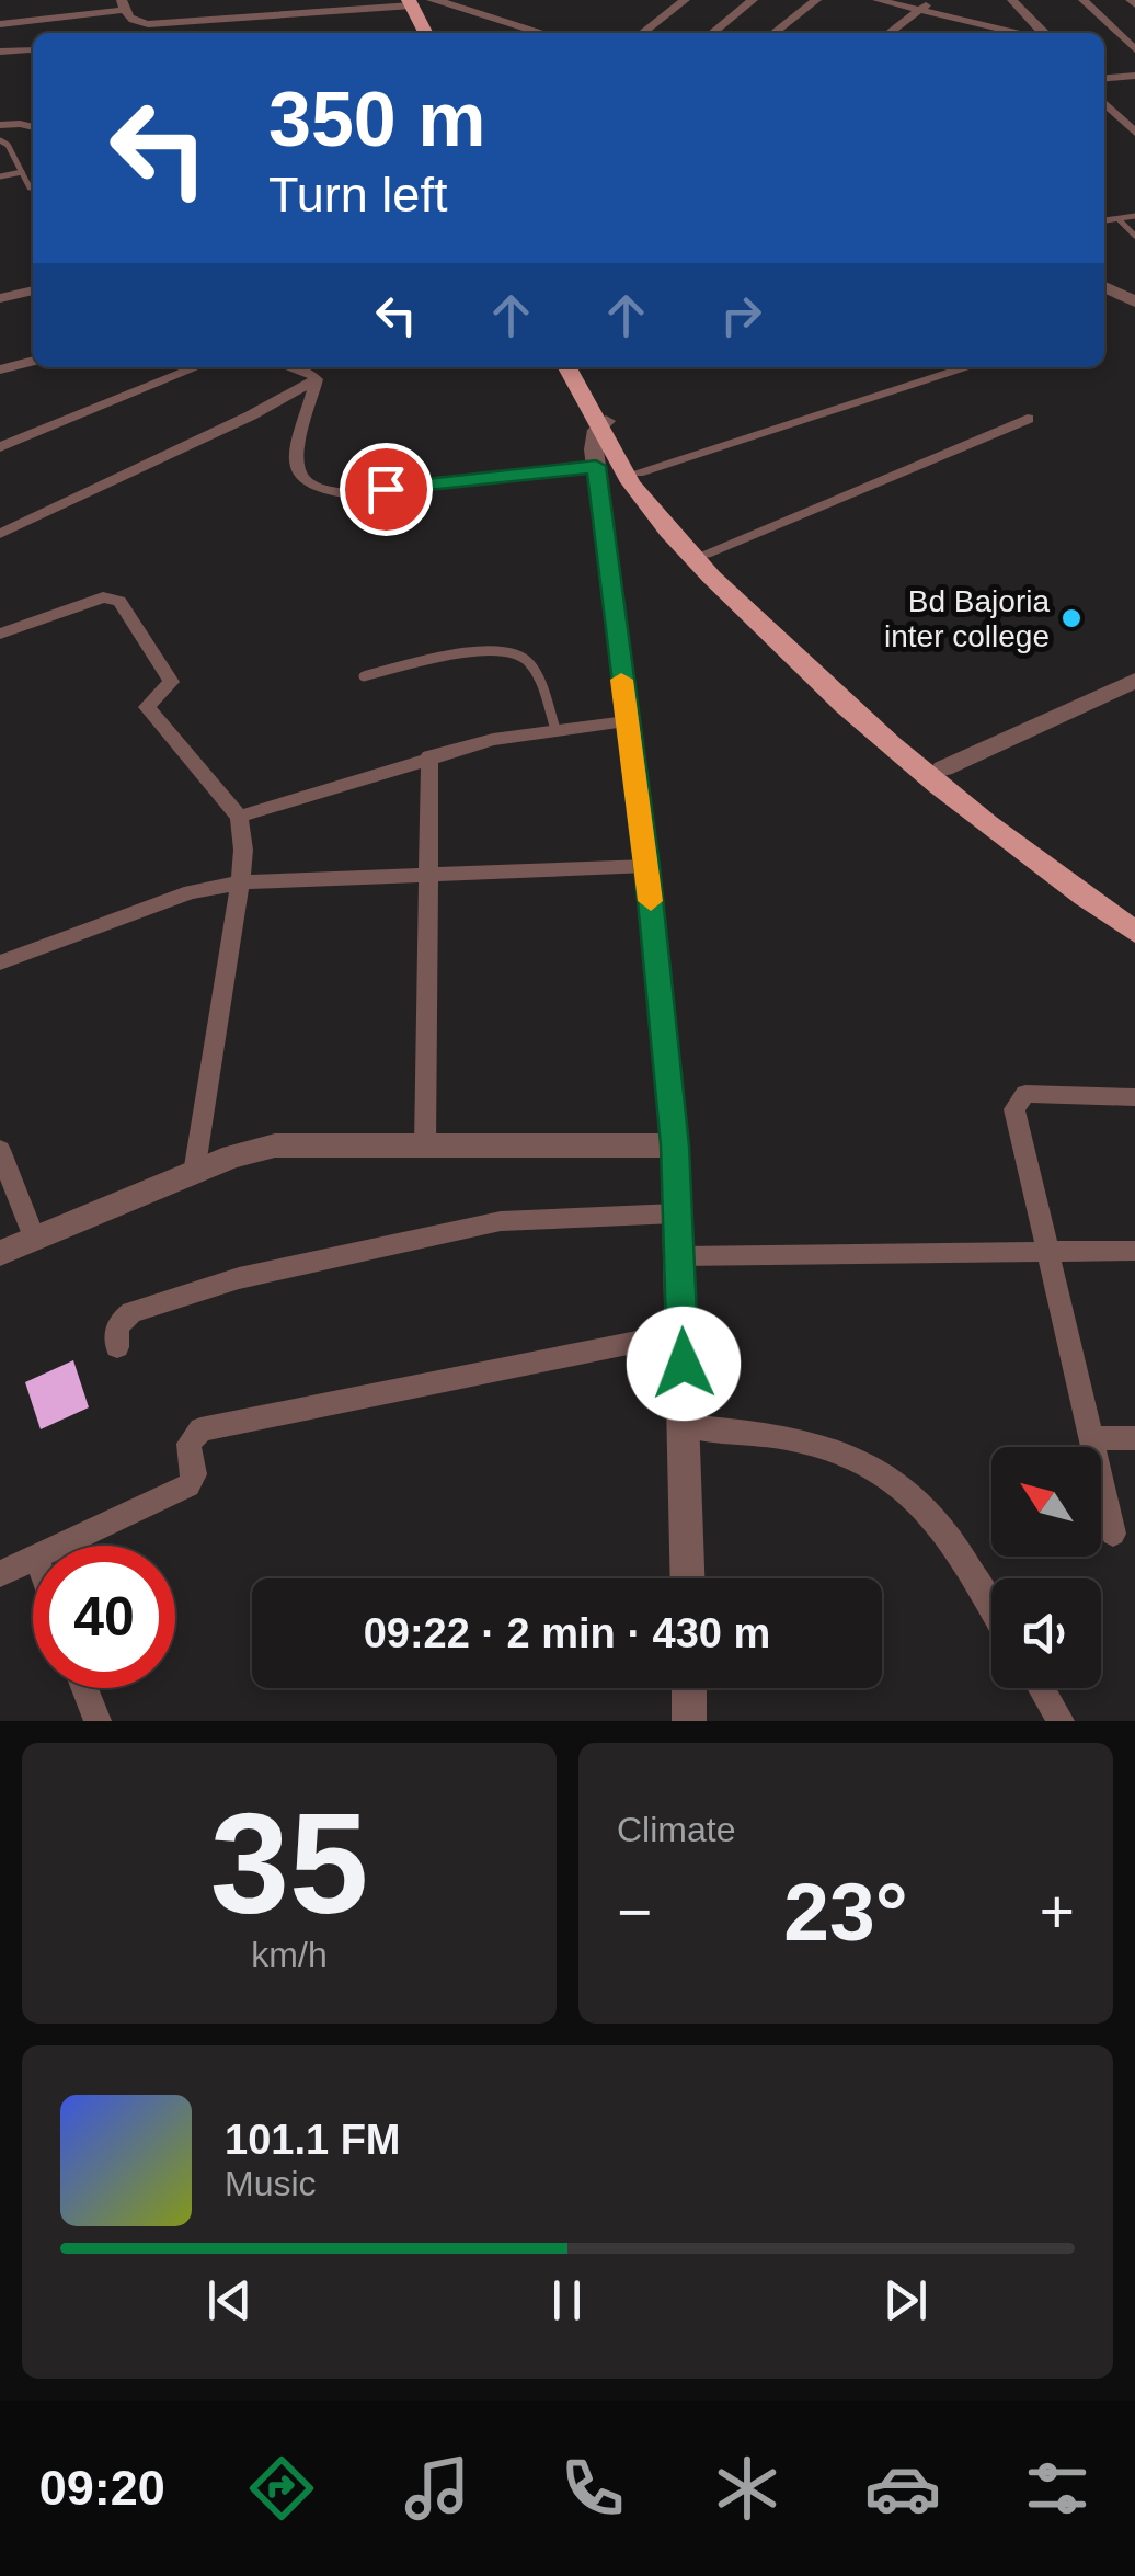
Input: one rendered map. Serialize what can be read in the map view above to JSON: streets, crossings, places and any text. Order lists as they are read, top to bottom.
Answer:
{
  "places": ["Bd Bajoria inter college"],
  "north": "top left",
  "page": {
    "turn": ["350 m", "Turn left"],
    "limit": "40",
    "trip": "09:22 · 2 min · 430 m",
    "tile": [
      ["35", "km/h"],
      "Climate"
    ],
    "heat": ["−", "23°", "+"],
    "song": ["101.1 FM", "Music"],
    "tabs": "09:20"
  }
}
